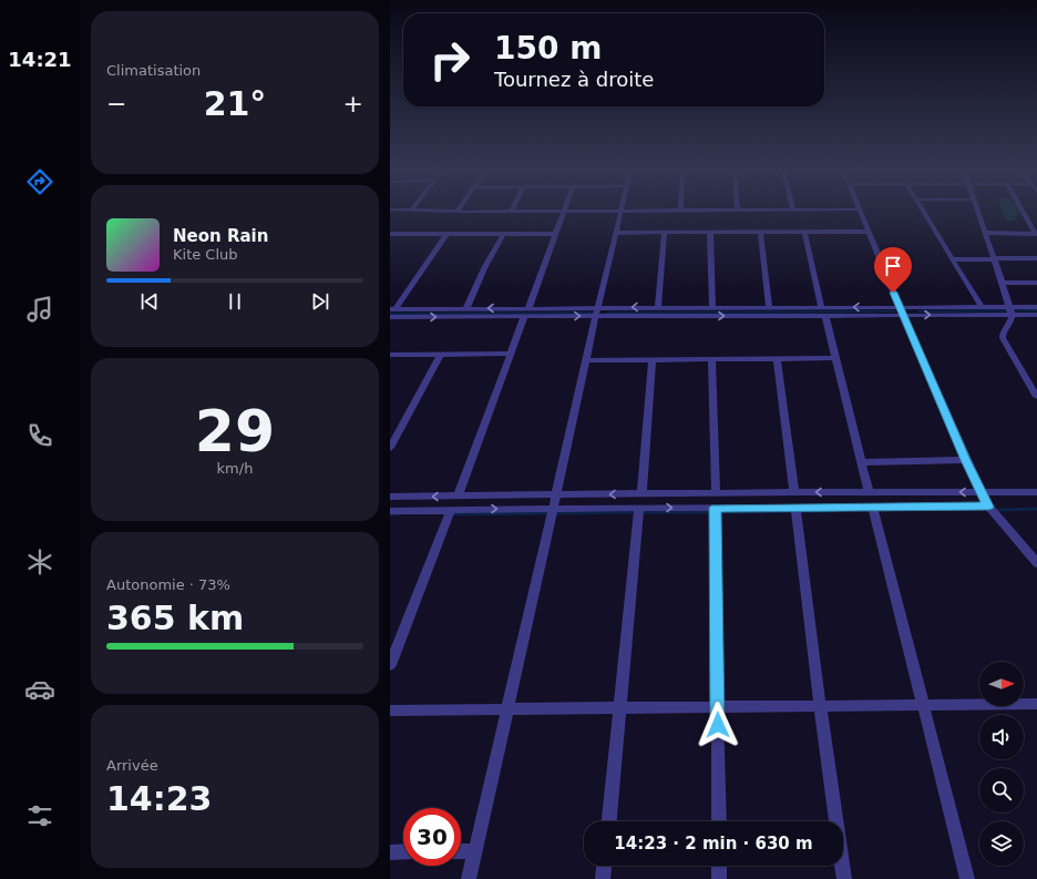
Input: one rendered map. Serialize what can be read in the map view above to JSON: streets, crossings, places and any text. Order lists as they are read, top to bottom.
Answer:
{
  "north": "right",
  "page": {
    "tabs": "14:21",
    "tile": [
      "Climatisation",
      ["29", "km/h"],
      ["Autonomie · 73%", "365 km"],
      ["Arrivée", "14:23"]
    ],
    "turn": ["150 m", "Tournez à droite"],
    "heat": ["−", "21°", "+"],
    "song": ["Neon Rain", "Kite Club"],
    "limit": "30",
    "trip": "14:23 · 2 min · 630 m"
  }
}
